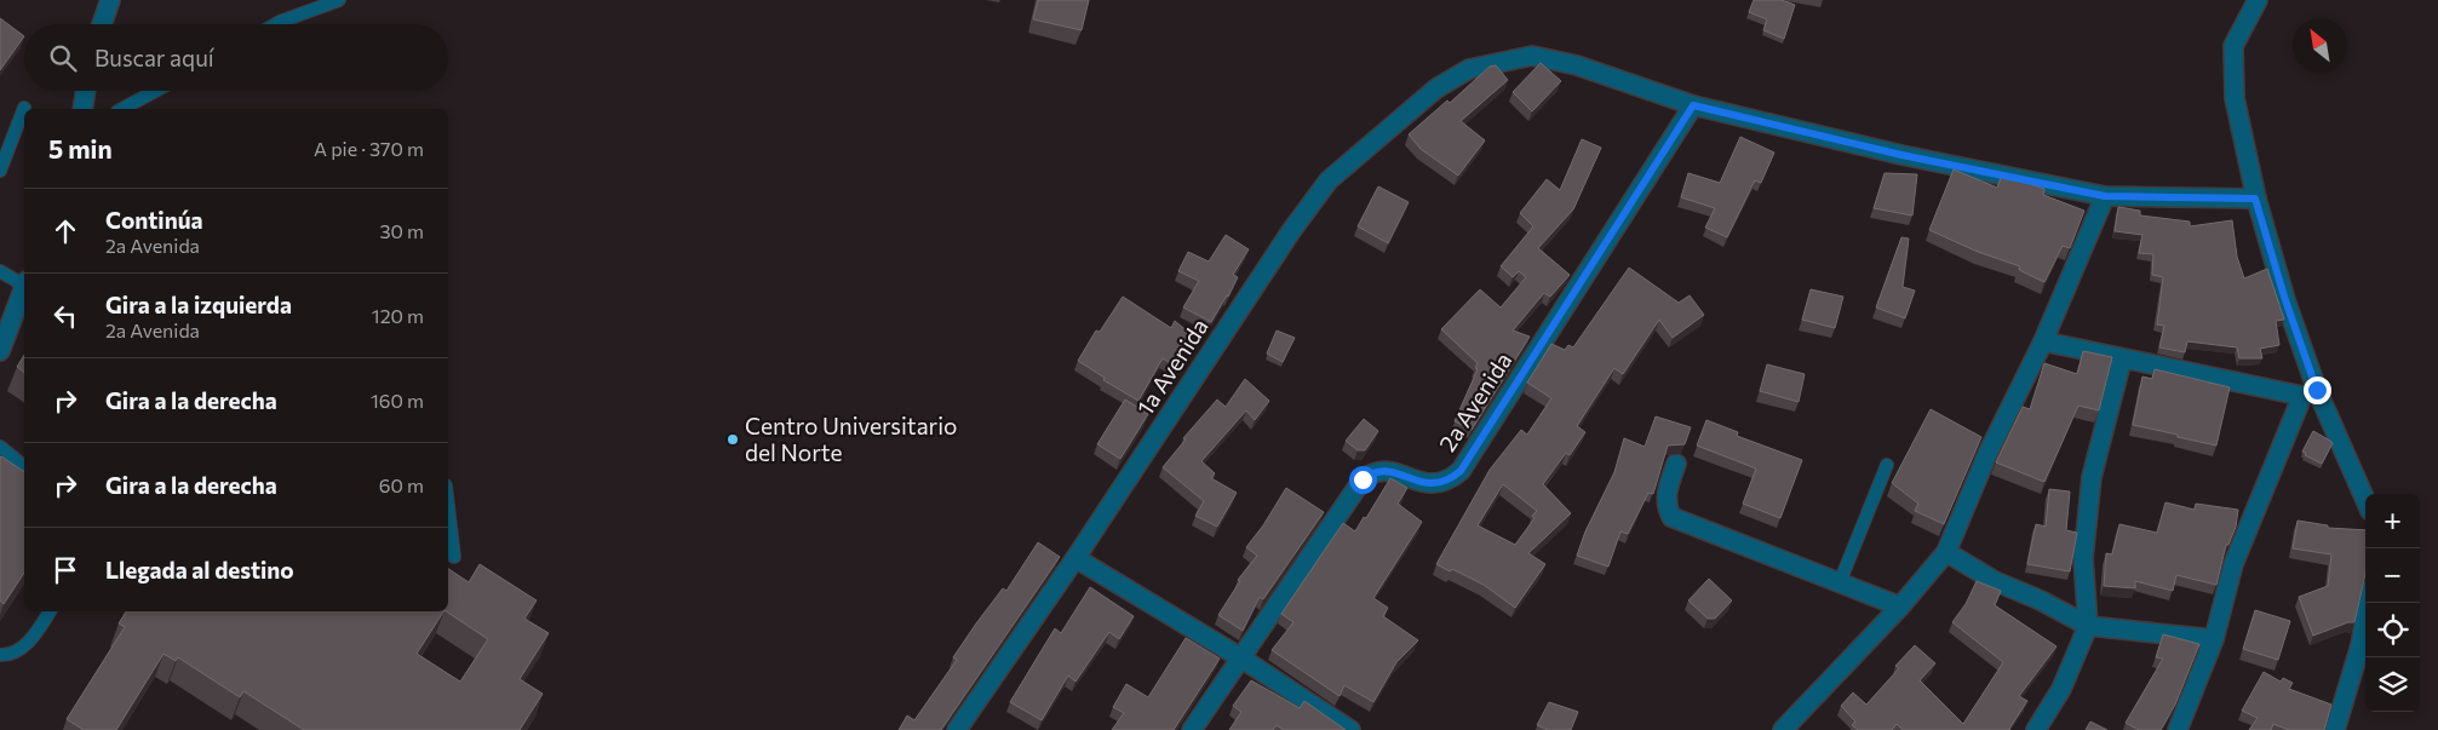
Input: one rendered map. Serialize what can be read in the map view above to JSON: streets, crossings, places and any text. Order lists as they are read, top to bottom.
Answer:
{
  "streets": {
    "street": ["1a Avenida", "2a Avenida"]
  },
  "crossings": [
    ["1a Avenida", "2a Avenida"]
  ],
  "places": ["Centro Universitario del Norte"],
  "north": "top left",
  "page": {
    "search": "Buscar aquí",
    "heading": ["5 min", "A pie · 370 m"],
    "list": [
      ["Continúa", "2a Avenida", "30 m"],
      ["Gira a la izquierda", "2a Avenida", "120 m"],
      ["Gira a la derecha", "160 m"],
      ["Gira a la derecha", "60 m"],
      "Llegada al destino"
    ],
    "map_buttons": ["+", "−"]
  }
}
